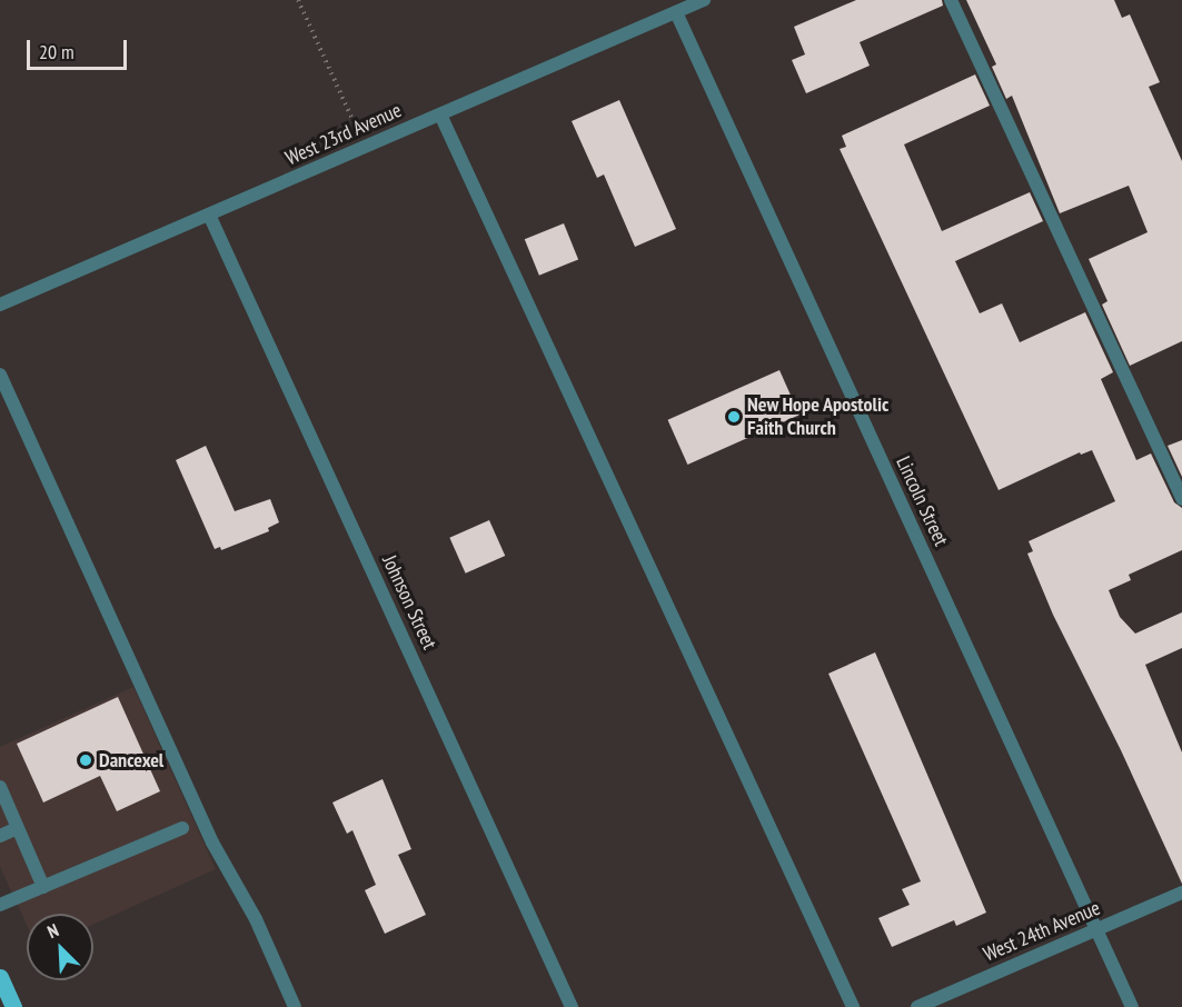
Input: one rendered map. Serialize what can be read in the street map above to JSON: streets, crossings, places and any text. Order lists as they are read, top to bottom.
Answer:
{
  "streets": {
    "street": [
      "West 23rd Avenue",
      "Lincoln Street",
      "Johnson Street",
      "West 24th Avenue"
    ]
  },
  "crossings": [
    ["West 23rd Avenue", "Lincoln Street"],
    ["West 23rd Avenue", "Johnson Street"],
    ["Lincoln Street", "West 24th Avenue"]
  ],
  "places": ["New Hope Apostolic Faith Church", "Dancexel"],
  "scale_bar": "20 m",
  "north": "top left"
}
